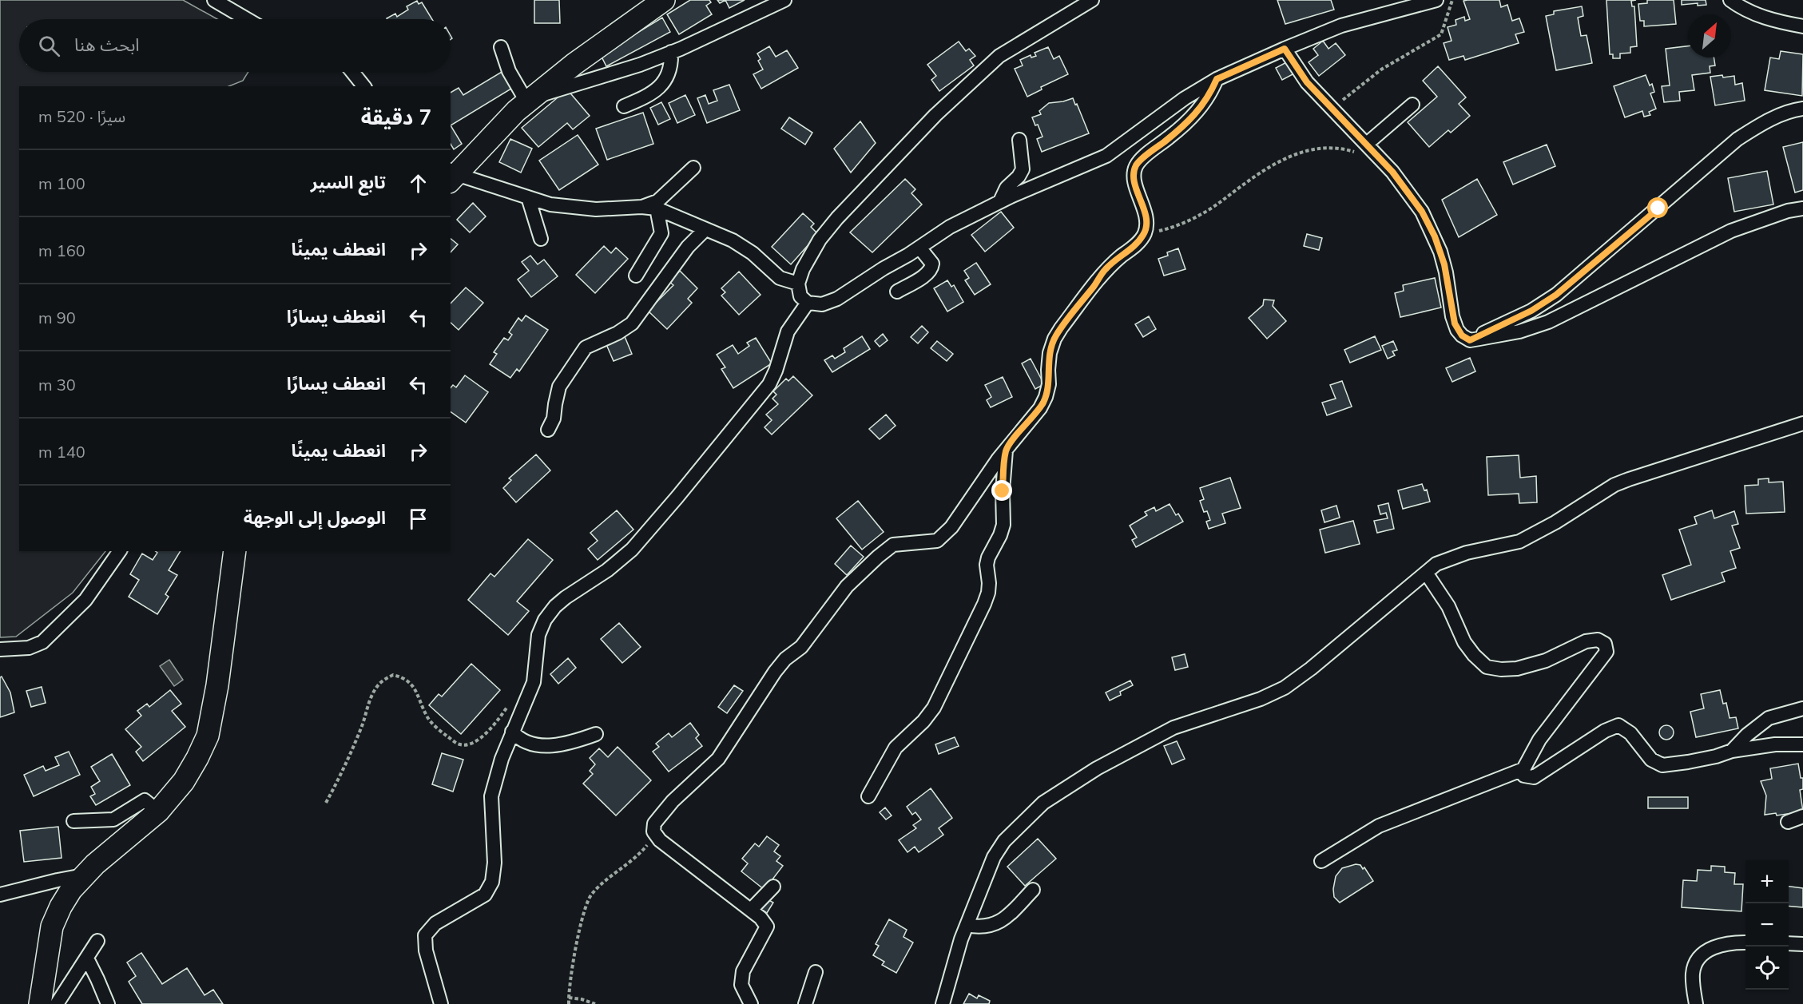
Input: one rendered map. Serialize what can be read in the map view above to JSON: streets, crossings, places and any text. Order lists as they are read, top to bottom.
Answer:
{
  "north": "top right",
  "page": {
    "search": "ابحث هنا",
    "heading": ["7 دقيقة", "سيرًا · 520 m"],
    "list": [
      ["تابع السير", "100 m"],
      ["انعطف يمينًا", "160 m"],
      ["انعطف يسارًا", "90 m"],
      ["انعطف يسارًا", "30 m"],
      ["انعطف يمينًا", "140 m"],
      "الوصول إلى الوجهة"
    ],
    "map_buttons": ["+", "−"]
  }
}
